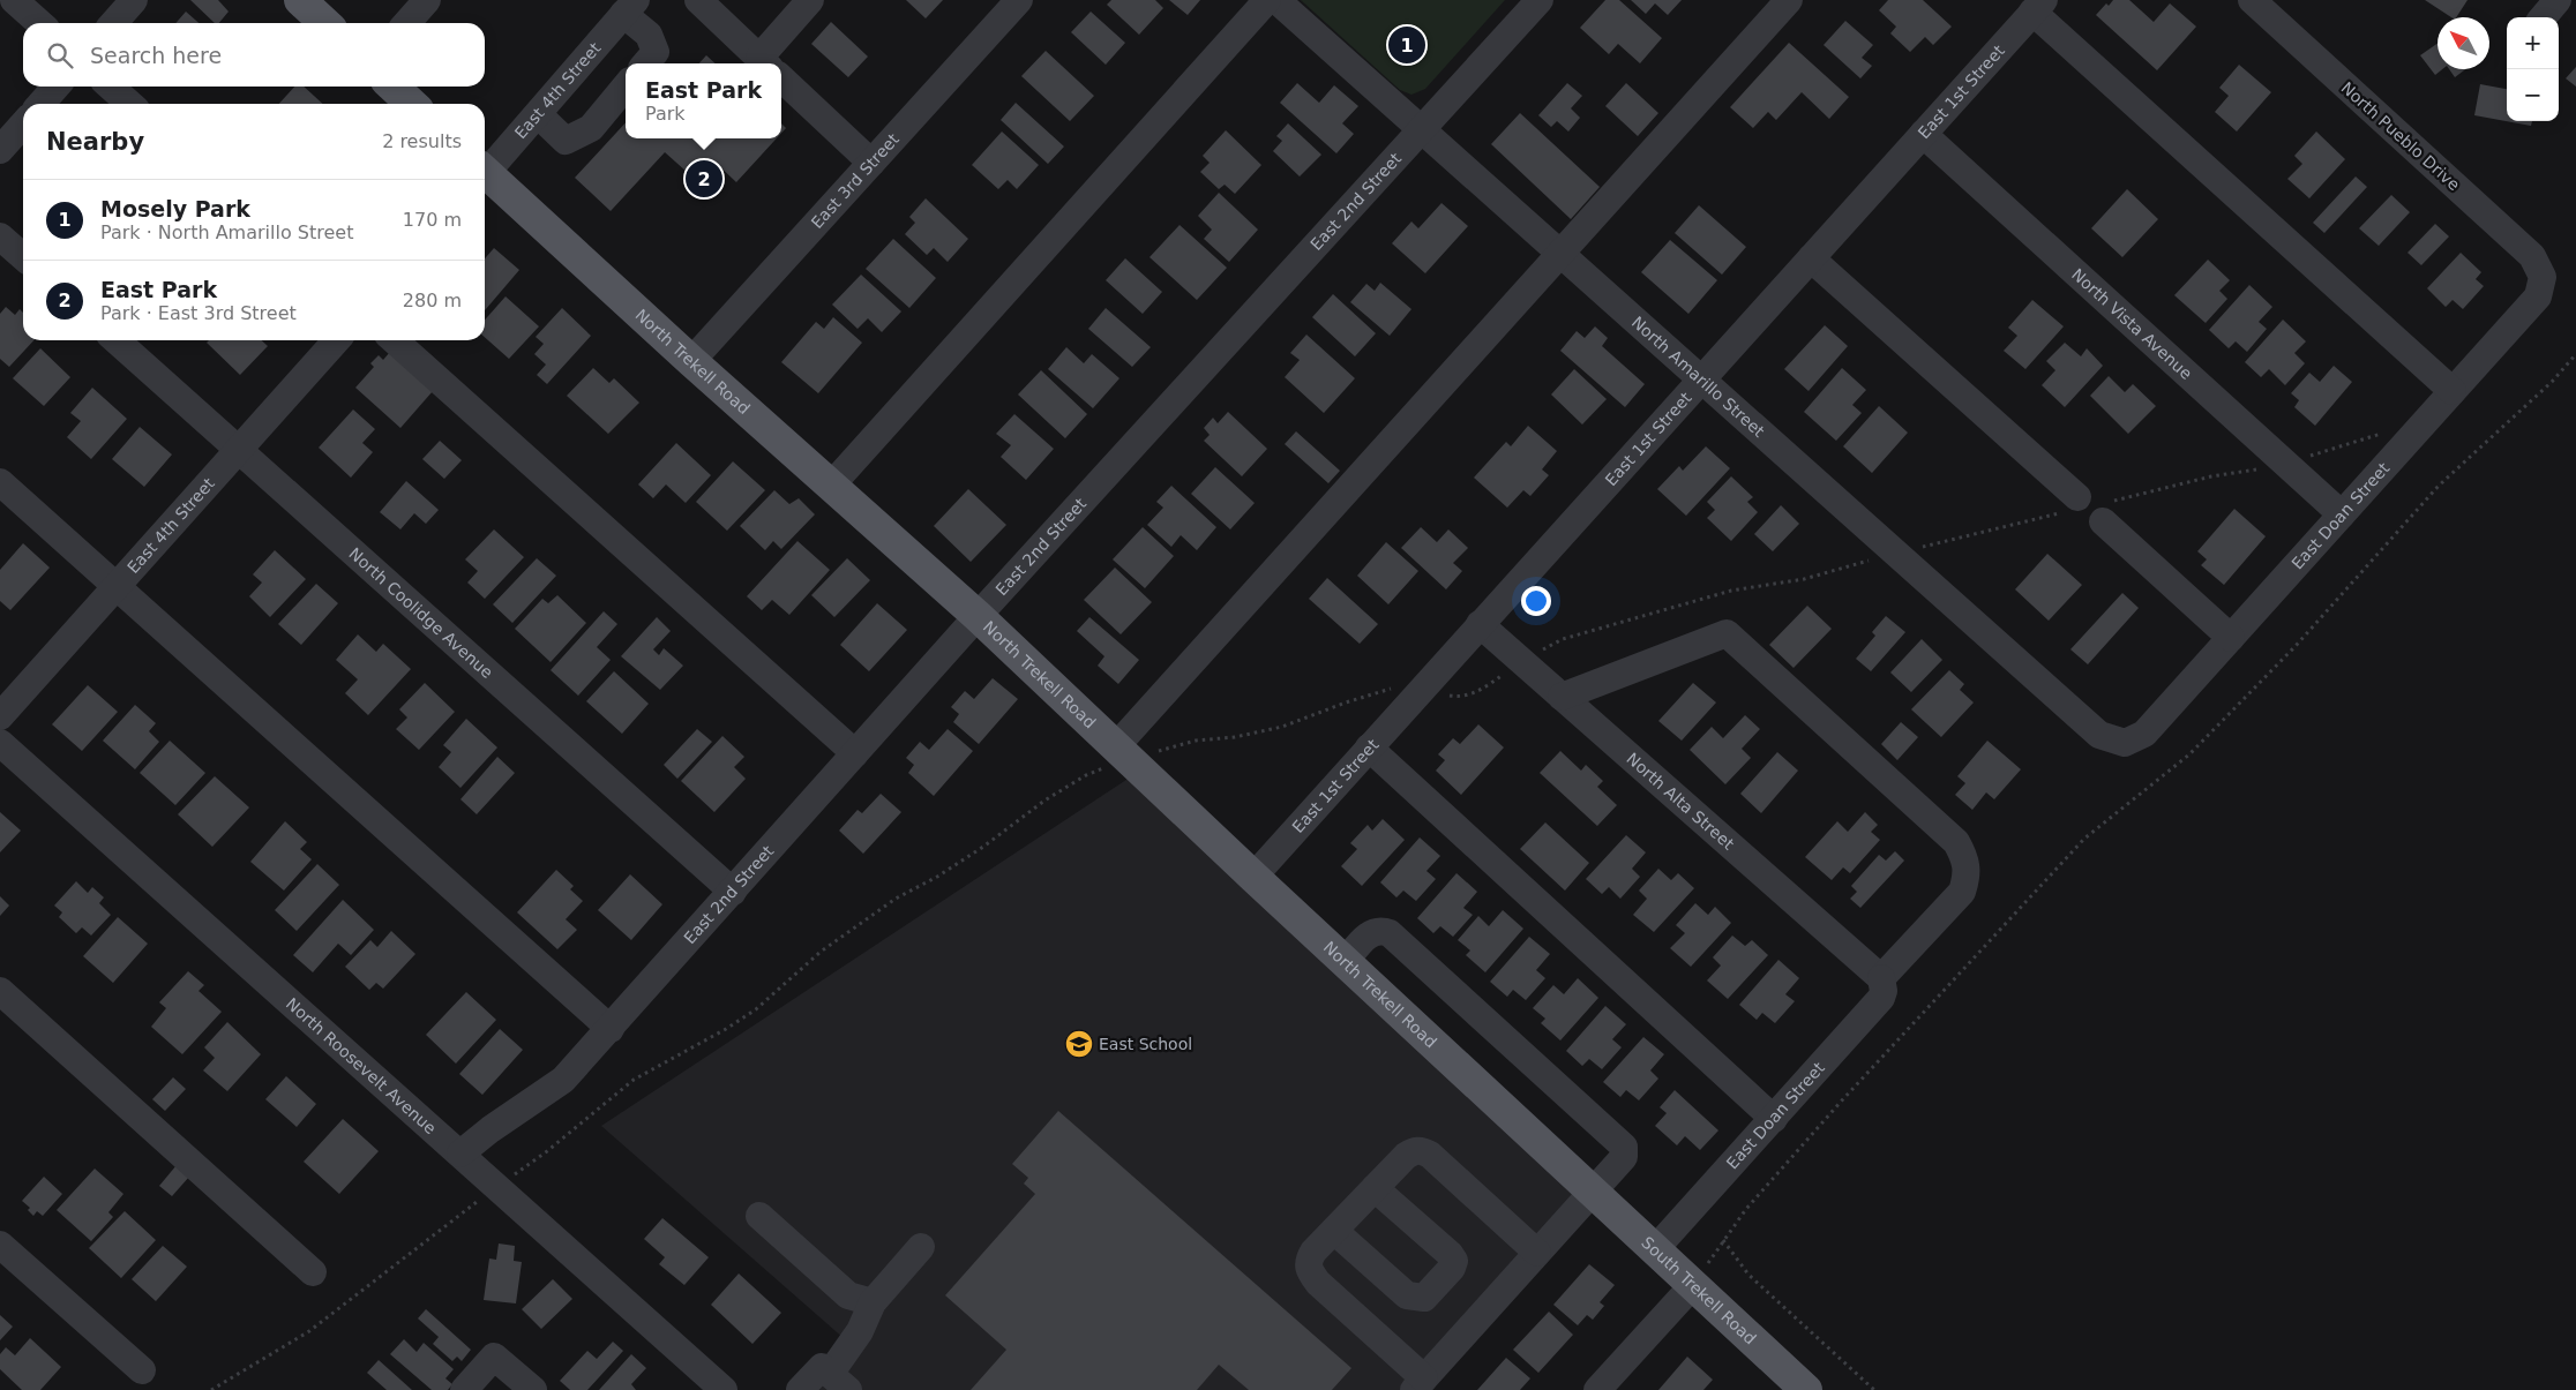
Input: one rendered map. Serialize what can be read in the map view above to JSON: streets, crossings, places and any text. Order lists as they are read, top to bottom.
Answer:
{
  "streets": {
    "main road": ["North Trekell Road", "South Trekell Road"],
    "street": [
      "East 4th Street",
      "East 1st Street",
      "North Pueblo Drive",
      "East 3rd Street",
      "East 2nd Street",
      "North Vista Avenue",
      "North Amarillo Street",
      "East Doan Street",
      "North Coolidge Avenue",
      "North Alta Street",
      "North Roosevelt Avenue"
    ]
  },
  "crossings": [
    ["East 4th Street", "North Coolidge Avenue"],
    ["East 1st Street", "North Vista Avenue"],
    ["East 1st Street", "North Trekell Road"],
    ["East 1st Street", "North Amarillo Street"],
    ["East 1st Street", "North Alta Street"],
    ["North Pueblo Drive", "East Doan Street"],
    ["East 3rd Street", "North Trekell Road"],
    ["East 2nd Street", "North Trekell Road"],
    ["East 2nd Street", "North Amarillo Street"],
    ["East 2nd Street", "North Coolidge Avenue"],
    ["East 2nd Street", "North Roosevelt Avenue"],
    ["North Vista Avenue", "East Doan Street"],
    ["North Trekell Road", "South Trekell Road"],
    ["North Amarillo Street", "East Doan Street"],
    ["East Doan Street", "North Alta Street"],
    ["East Doan Street", "South Trekell Road"]
  ],
  "places": {
    "school or university": ["East School"]
  },
  "north": "top left",
  "page": {
    "map_buttons": ["+", "−"],
    "search": "Search here",
    "pins": ["1", "2"],
    "popup": ["East Park", "Park"],
    "heading": ["Nearby", "2 results"],
    "list": [
      {
        "mark": "1",
        "name": "Mosely Park",
        "note": "Park · North Amarillo Street",
        "value": "170 m"
      },
      {
        "mark": "2",
        "name": "East Park",
        "note": "Park · East 3rd Street",
        "value": "280 m"
      }
    ]
  }
}
